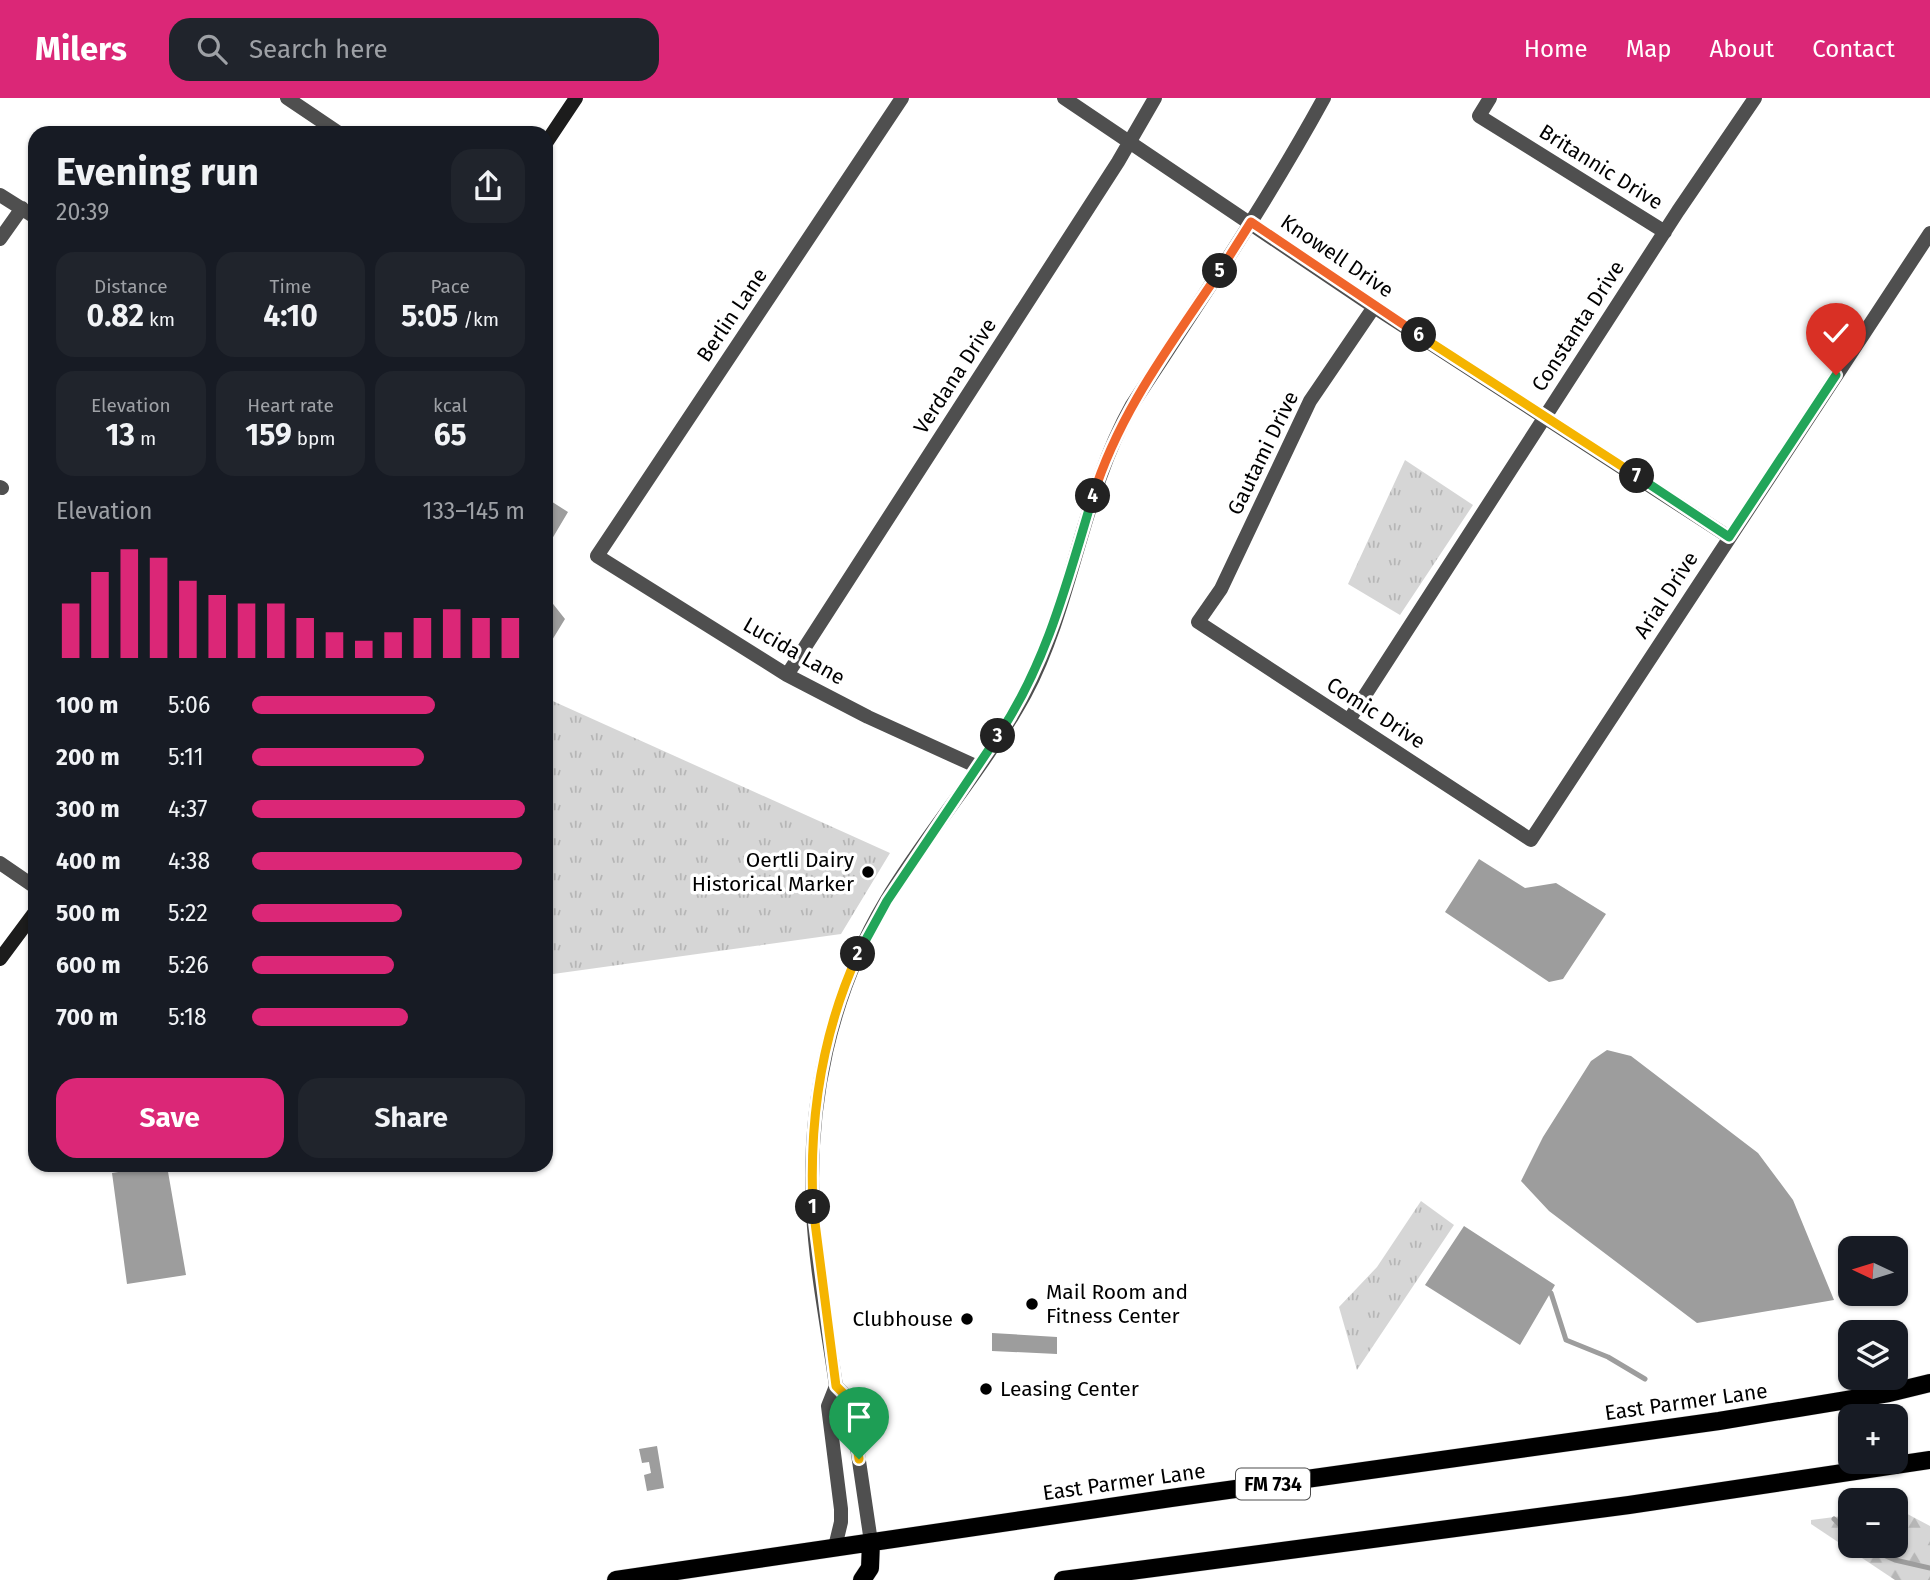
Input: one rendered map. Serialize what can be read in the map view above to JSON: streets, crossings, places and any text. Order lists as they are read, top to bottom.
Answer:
{
  "streets": {
    "main road": ["East Parmer Lane", "FM 734"],
    "street": [
      "Britannic Drive",
      "Knowell Drive",
      "Berlin Lane",
      "Constanta Drive",
      "Verdana Drive",
      "Gautami Drive",
      "Arial Drive",
      "Lucida Lane",
      "Comic Drive"
    ]
  },
  "crossings": [
    ["Britannic Drive", "Constanta Drive"],
    ["Knowell Drive", "Constanta Drive"],
    ["Knowell Drive", "Verdana Drive"],
    ["Knowell Drive", "Gautami Drive"],
    ["Knowell Drive", "Arial Drive"],
    ["Berlin Lane", "Lucida Lane"],
    ["Constanta Drive", "Comic Drive"],
    ["Verdana Drive", "Lucida Lane"],
    ["Gautami Drive", "Comic Drive"],
    ["Arial Drive", "Comic Drive"]
  ],
  "places": [
    "Oertli Dairy Historical Marker",
    "Mail Room and Fitness Center",
    "Clubhouse",
    "Leasing Center"
  ],
  "north": "left",
  "page": {
    "header": "Milers",
    "search": "Search here",
    "nav": [
      "Home",
      "Map",
      "About",
      "Contact"
    ],
    "heading": ["Evening run", "20:39"],
    "stats": [
      ["Distance", "0.82 km"],
      ["Time", "4:10"],
      ["Pace", "5:05 /km"],
      ["Elevation", "13 m"],
      ["Heart rate", "159 bpm"],
      ["kcal", "65"]
    ],
    "pins": [
      "5",
      "6",
      "7",
      "4",
      "3",
      "2",
      "1"
    ],
    "chart": ["Elevation", "133–145 m"],
    "list": [
      {
        "name": "100 m",
        "note": "5:06"
      },
      {
        "name": "200 m",
        "note": "5:11"
      },
      {
        "name": "300 m",
        "note": "4:37"
      },
      {
        "name": "400 m",
        "note": "4:38"
      },
      {
        "name": "500 m",
        "note": "5:22"
      },
      {
        "name": "600 m",
        "note": "5:26"
      },
      {
        "name": "700 m",
        "note": "5:18"
      }
    ],
    "buttons": ["Save", "Share"],
    "map_buttons": ["+", "−"]
  }
}
